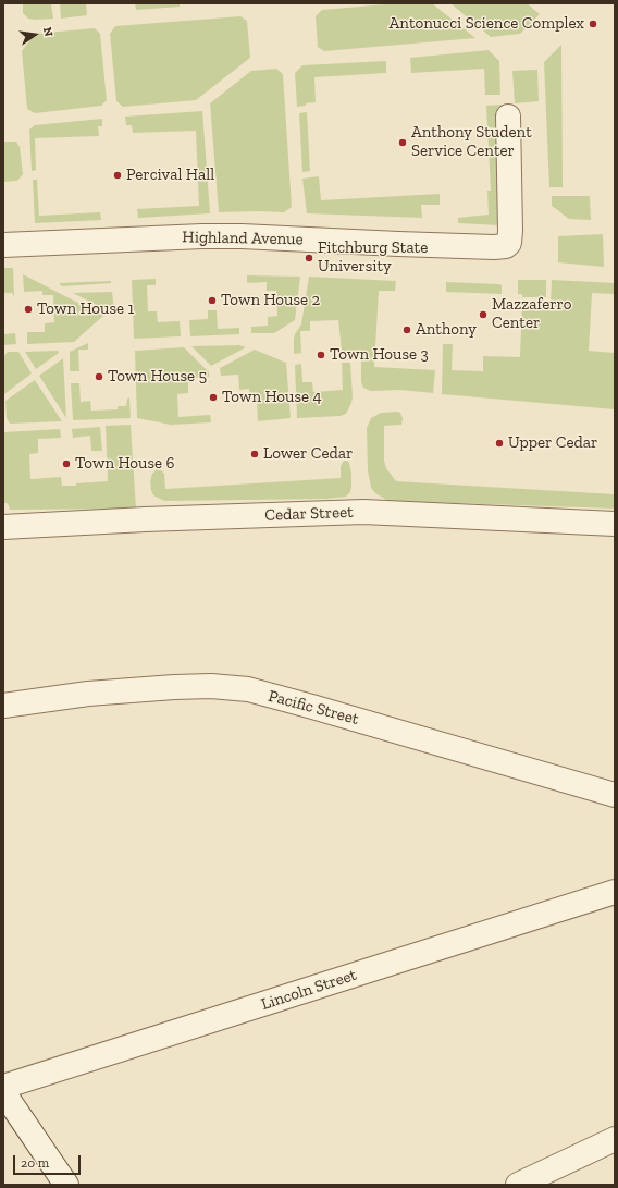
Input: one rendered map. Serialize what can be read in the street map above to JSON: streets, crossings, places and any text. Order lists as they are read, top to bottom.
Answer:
{
  "streets": {
    "street": [
      "Highland Avenue",
      "Cedar Street",
      "Pacific Street",
      "Lincoln Street"
    ]
  },
  "places": [
    "Antonucci Science Complex",
    "Anthony Student Service Center",
    "Percival Hall",
    "Fitchburg State University",
    "Town House 2",
    "Town House 1",
    "Mazzaferro Center",
    "Anthony",
    "Town House 3",
    "Town House 5",
    "Town House 4",
    "Upper Cedar",
    "Lower Cedar",
    "Town House 6"
  ],
  "scale_bar": "20 m",
  "north": "right"
}
